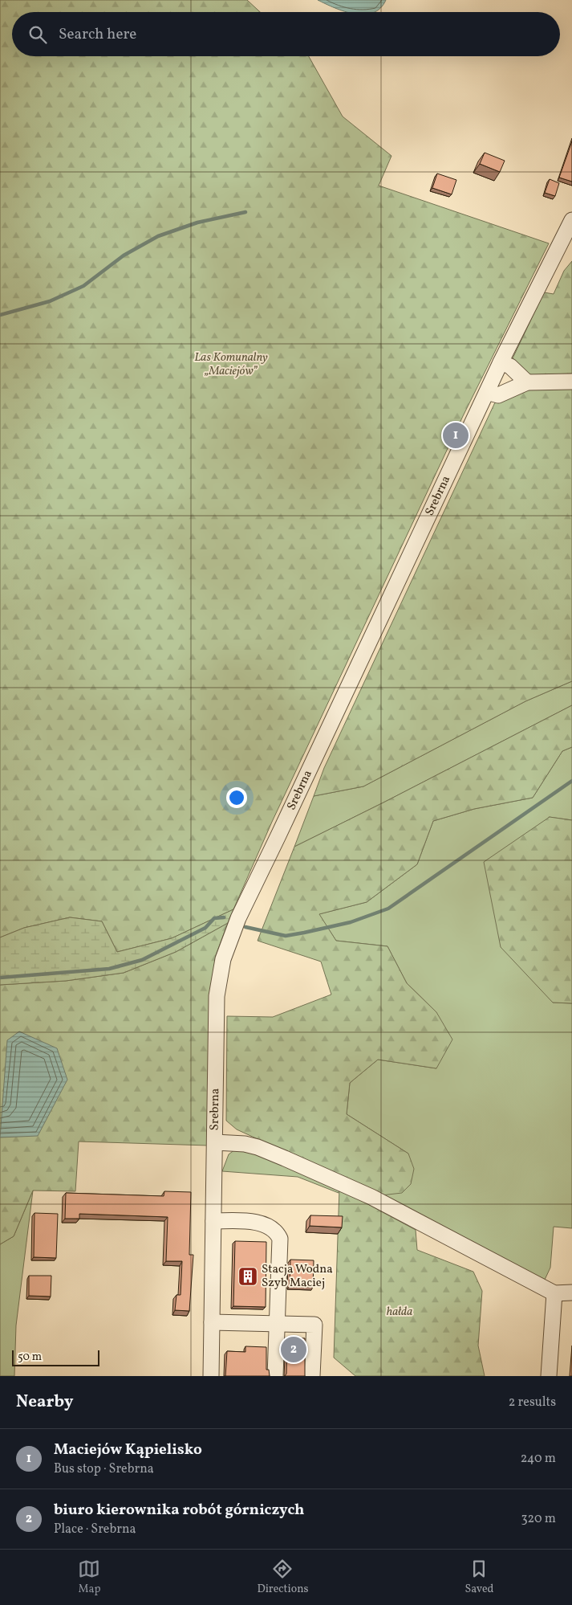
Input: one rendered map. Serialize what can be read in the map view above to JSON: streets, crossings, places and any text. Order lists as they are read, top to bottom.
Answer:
{
  "streets": {
    "street": ["Srebrna"]
  },
  "parks": ["Las Komunalny „Maciejów”", "hałda"],
  "places": {
    "building": ["Stacja Wodna Szyb Maciej"]
  },
  "scale_bar": "50 m",
  "page": {
    "search": "Search here",
    "pins": ["1", "2"],
    "scale": "50 m",
    "heading": ["Nearby", "2 results"],
    "list": [
      {
        "mark": "1",
        "name": "Maciejów Kąpielisko",
        "note": "Bus stop · Srebrna",
        "value": "240 m"
      },
      {
        "mark": "2",
        "name": "biuro kierownika robót górniczych",
        "note": "Place · Srebrna",
        "value": "320 m"
      }
    ],
    "nav": ["Map", "Directions", "Saved"]
  }
}
